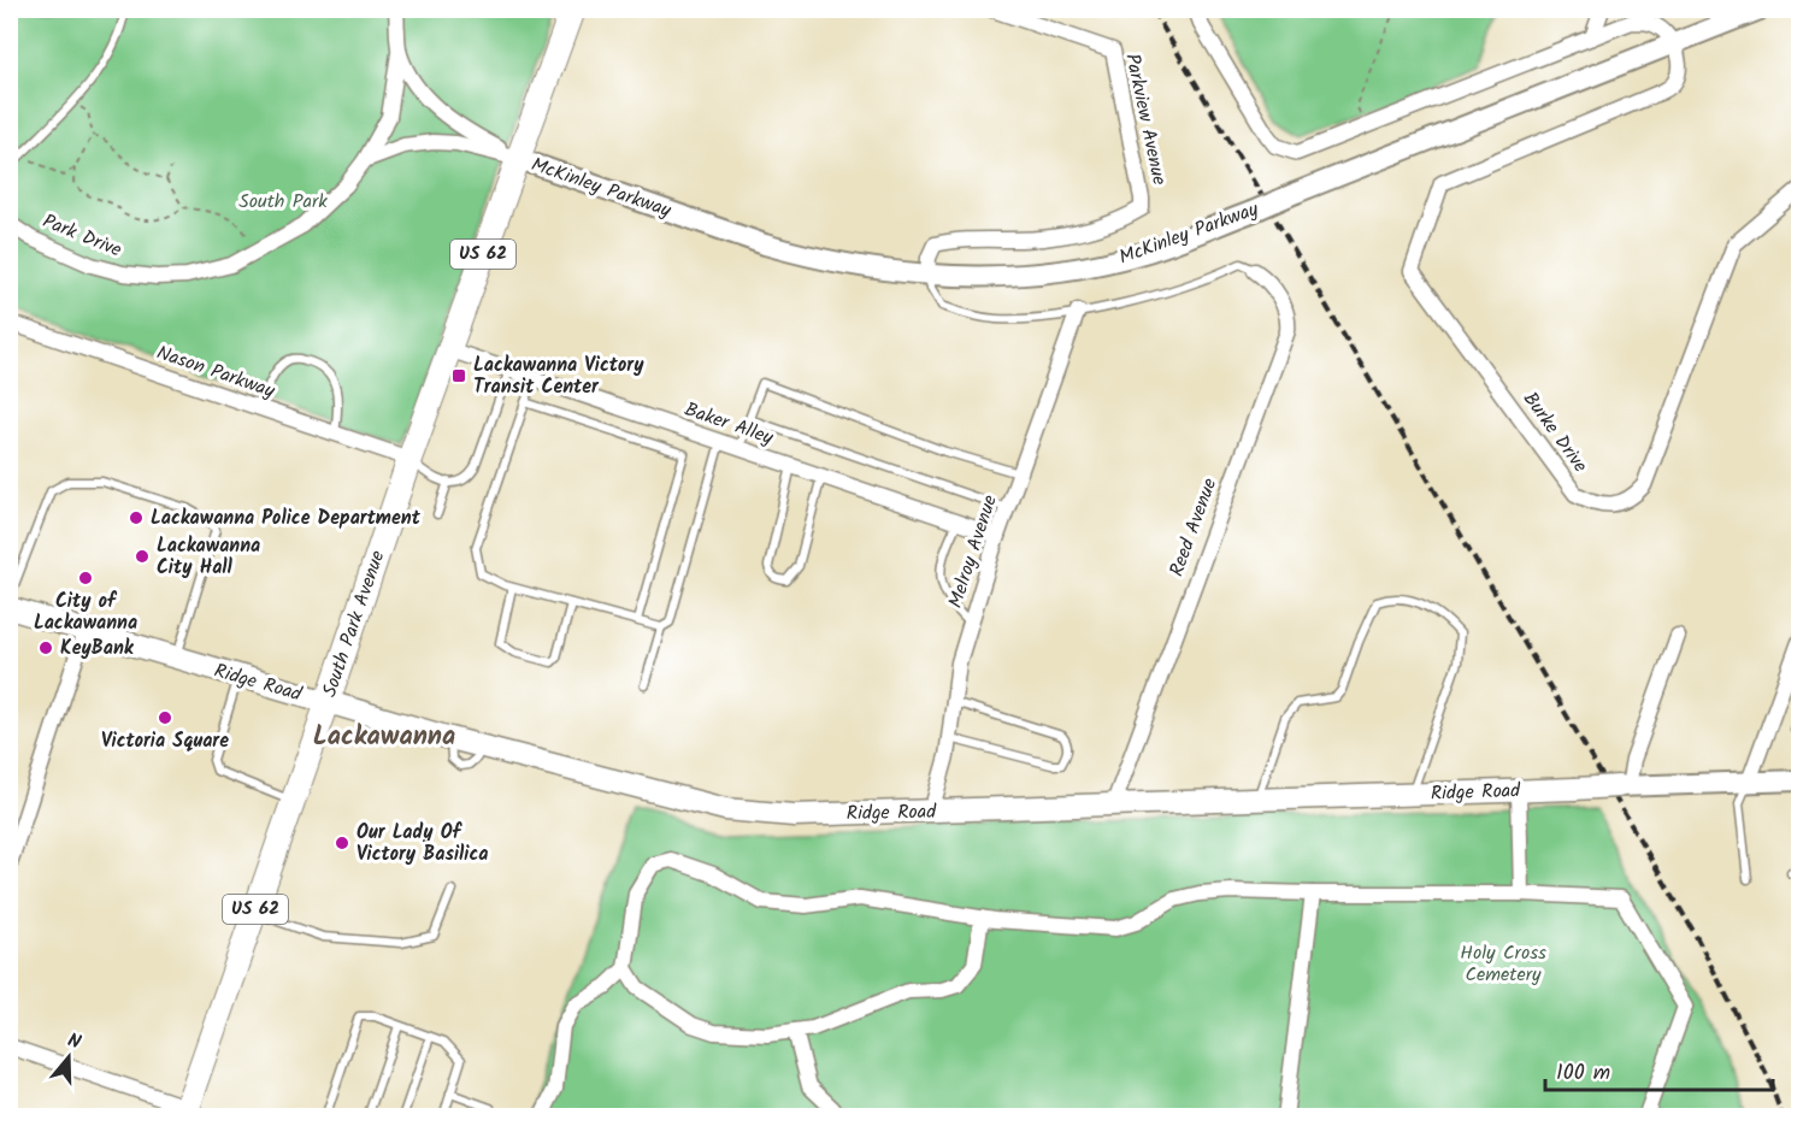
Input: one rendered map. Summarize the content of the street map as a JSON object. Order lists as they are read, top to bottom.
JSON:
{
  "streets": {
    "main road": ["US 62", "South Park Avenue", "Ridge Road"],
    "street": [
      "Parkview Avenue",
      "McKinley Parkway",
      "Park Drive",
      "Nason Parkway",
      "Baker Alley",
      "Burke Drive",
      "Reed Avenue",
      "Melroy Avenue"
    ]
  },
  "crossings": [
    ["Parkview Avenue", "McKinley Parkway"],
    ["McKinley Parkway", "Park Drive"],
    ["McKinley Parkway", "Burke Drive"],
    ["McKinley Parkway", "South Park Avenue"],
    ["Park Drive", "South Park Avenue"],
    ["Nason Parkway", "South Park Avenue"],
    ["Baker Alley", "Melroy Avenue"],
    ["Baker Alley", "South Park Avenue"],
    ["Reed Avenue", "Ridge Road"],
    ["Melroy Avenue", "Ridge Road"],
    ["South Park Avenue", "Ridge Road"]
  ],
  "districts": ["Lackawanna"],
  "parks": ["South Park", "Holy Cross Cemetery"],
  "places": {
    "transit": ["Lackawanna Victory Transit Center"],
    "other": [
      "Lackawanna Police Department",
      "Lackawanna City Hall",
      "City of Lackawanna",
      "KeyBank",
      "Victoria Square",
      "Our Lady Of Victory Basilica"
    ]
  },
  "scale_bar": "100 m",
  "north": "top"
}
